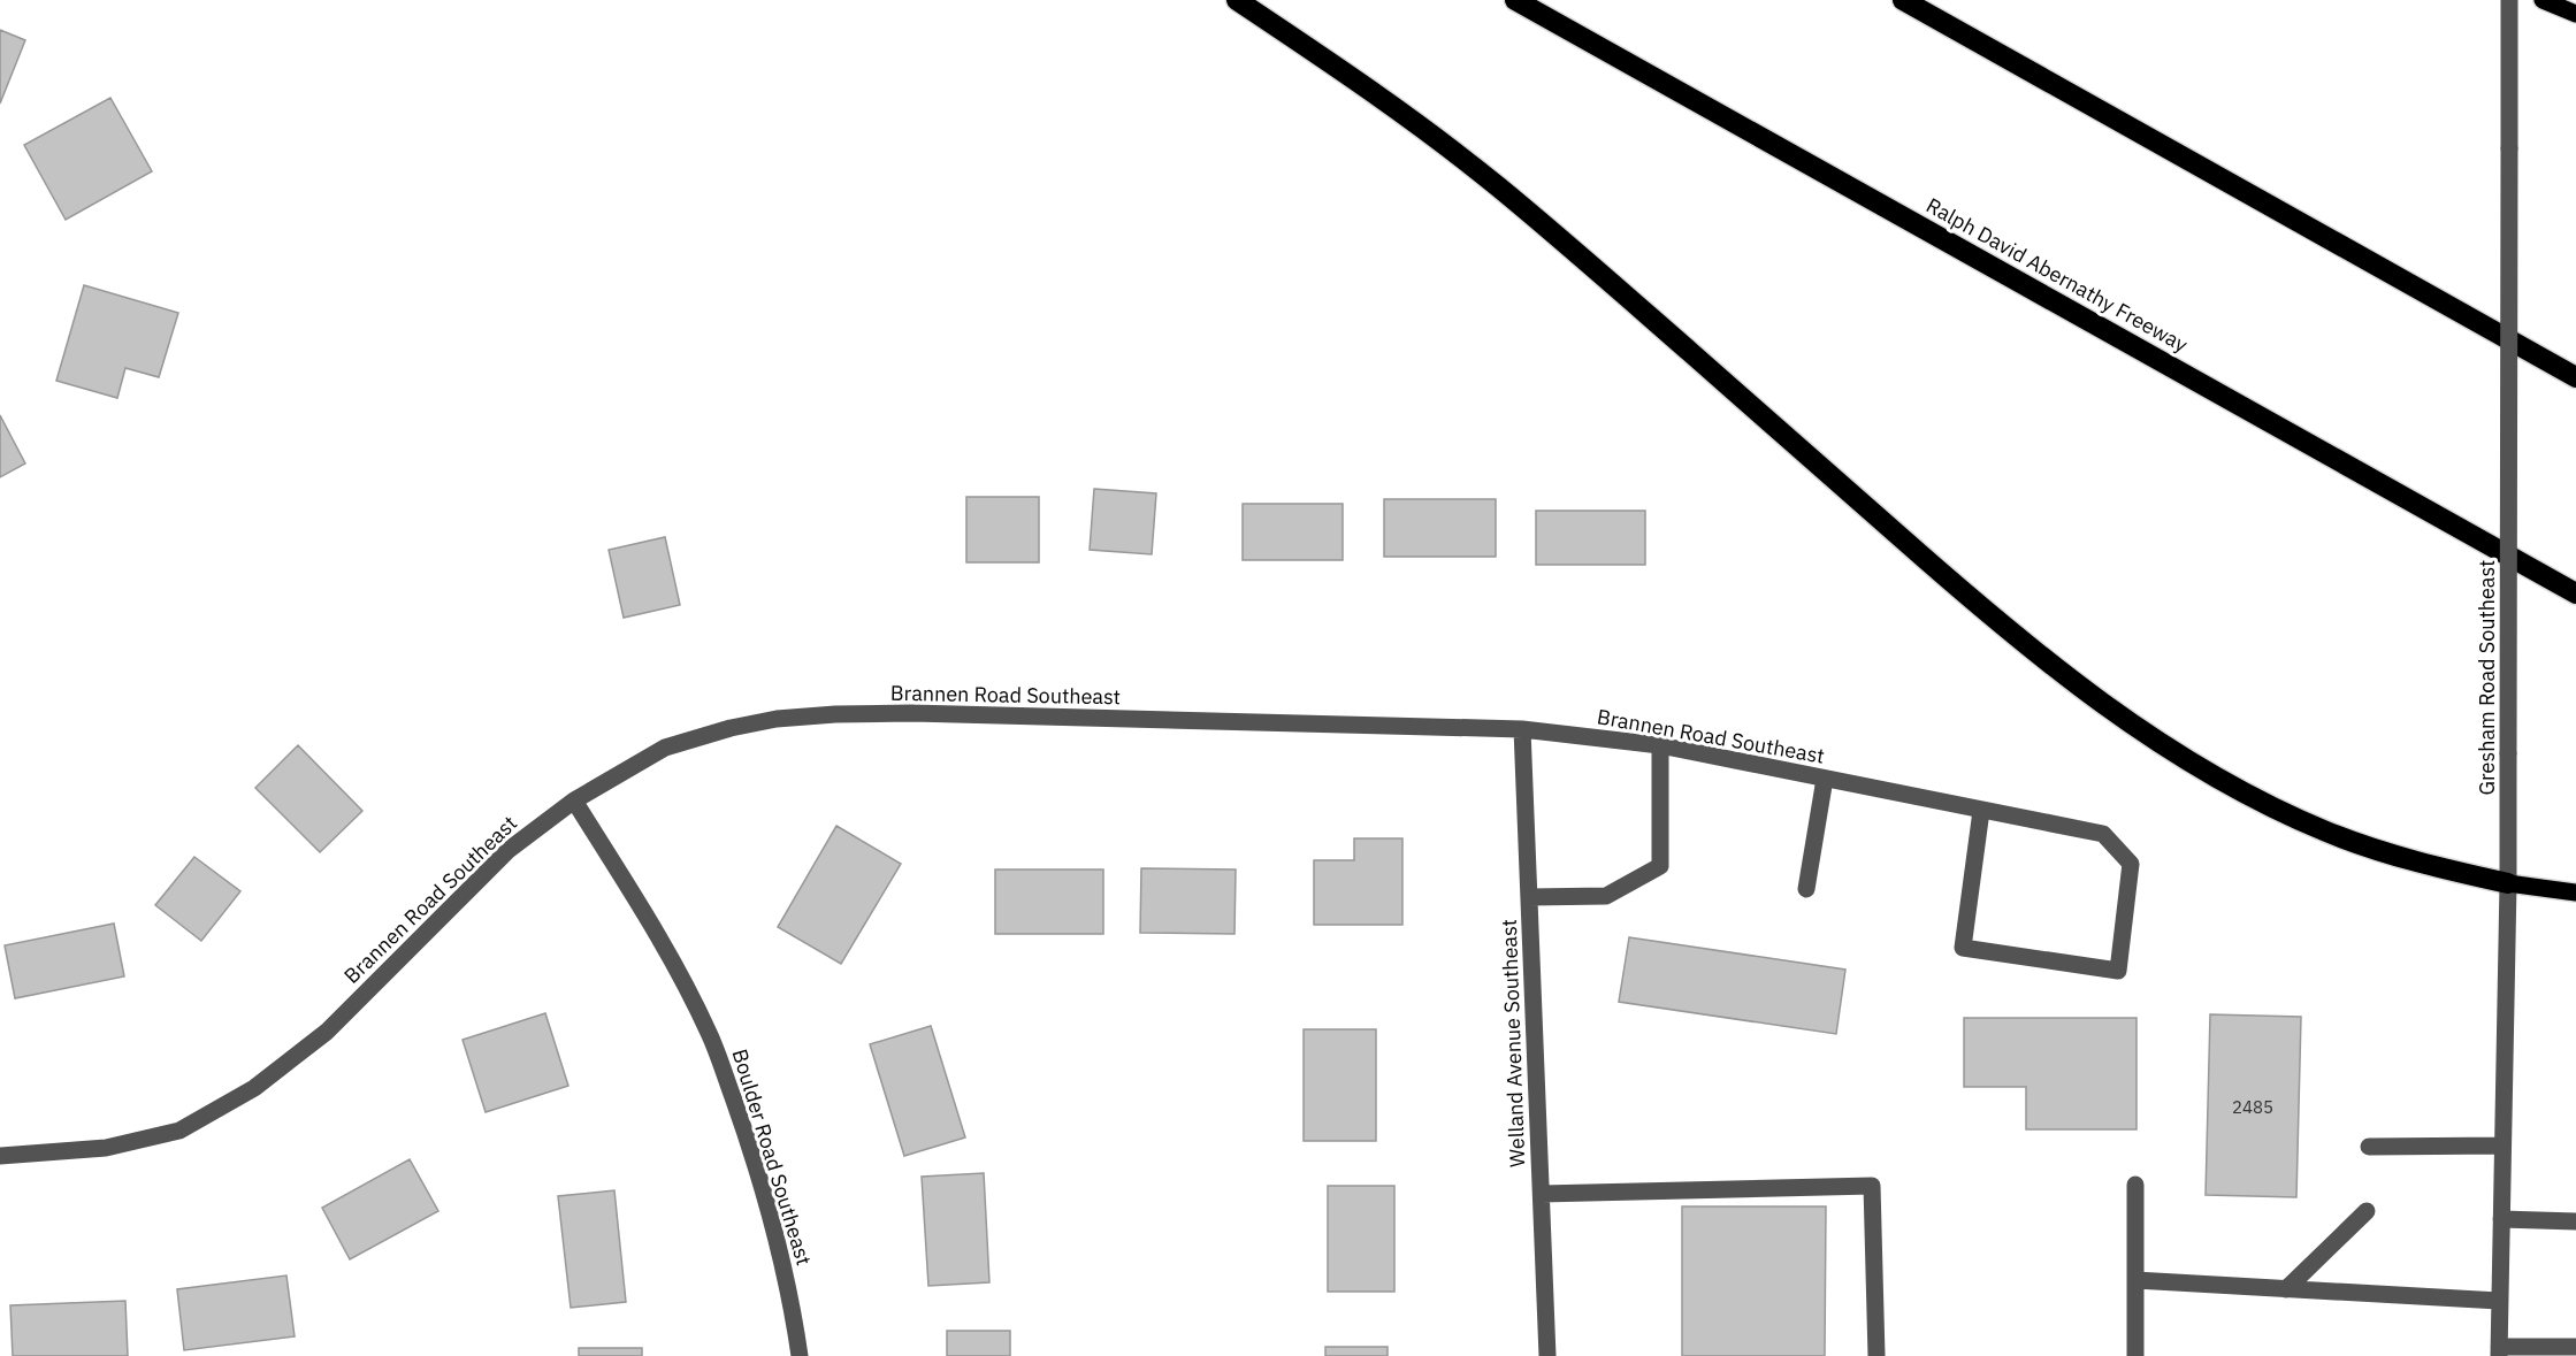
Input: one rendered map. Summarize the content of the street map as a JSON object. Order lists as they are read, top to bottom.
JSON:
{
  "streets": {
    "highway": ["Ralph David Abernathy Freeway"],
    "street": [
      "Gresham Road Southeast",
      "Brannen Road Southeast",
      "Welland Avenue Southeast",
      "Boulder Road Southeast"
    ]
  },
  "crossings": [
    ["Brannen Road Southeast", "Welland Avenue Southeast"],
    ["Brannen Road Southeast", "Boulder Road Southeast"]
  ],
  "house_numbers": ["2485"]
}
